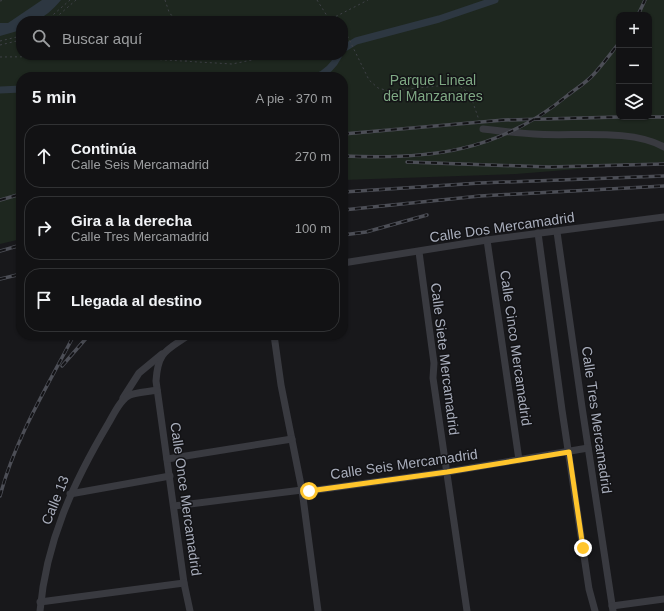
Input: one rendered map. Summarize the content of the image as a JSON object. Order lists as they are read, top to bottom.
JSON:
{
  "streets": {
    "lane": [
      "Calle Dos Mercamadrid",
      "Calle Cinco Mercamadrid",
      "Calle Siete Mercamadrid",
      "Calle Tres Mercamadrid",
      "Calle Seis Mercamadrid",
      "Calle Once Mercamadrid",
      "Calle 13"
    ]
  },
  "crossings": [
    ["Calle Dos Mercamadrid", "Calle Cinco Mercamadrid"],
    ["Calle Dos Mercamadrid", "Calle Siete Mercamadrid"],
    ["Calle Dos Mercamadrid", "Calle Tres Mercamadrid"],
    ["Calle Cinco Mercamadrid", "Calle Seis Mercamadrid"],
    ["Calle Siete Mercamadrid", "Calle Seis Mercamadrid"],
    ["Calle Tres Mercamadrid", "Calle Seis Mercamadrid"],
    ["Calle Seis Mercamadrid", "Calle Once Mercamadrid"],
    ["Calle Once Mercamadrid", "Calle 13"]
  ],
  "parks": ["Parque Lineal del Manzanares"],
  "page": {
    "map_buttons": ["+", "−"],
    "search": "Buscar aquí",
    "heading": ["5 min", "A pie · 370 m"],
    "list": [
      ["Continúa", "Calle Seis Mercamadrid", "270 m"],
      ["Gira a la derecha", "Calle Tres Mercamadrid", "100 m"],
      "Llegada al destino"
    ]
  }
}
